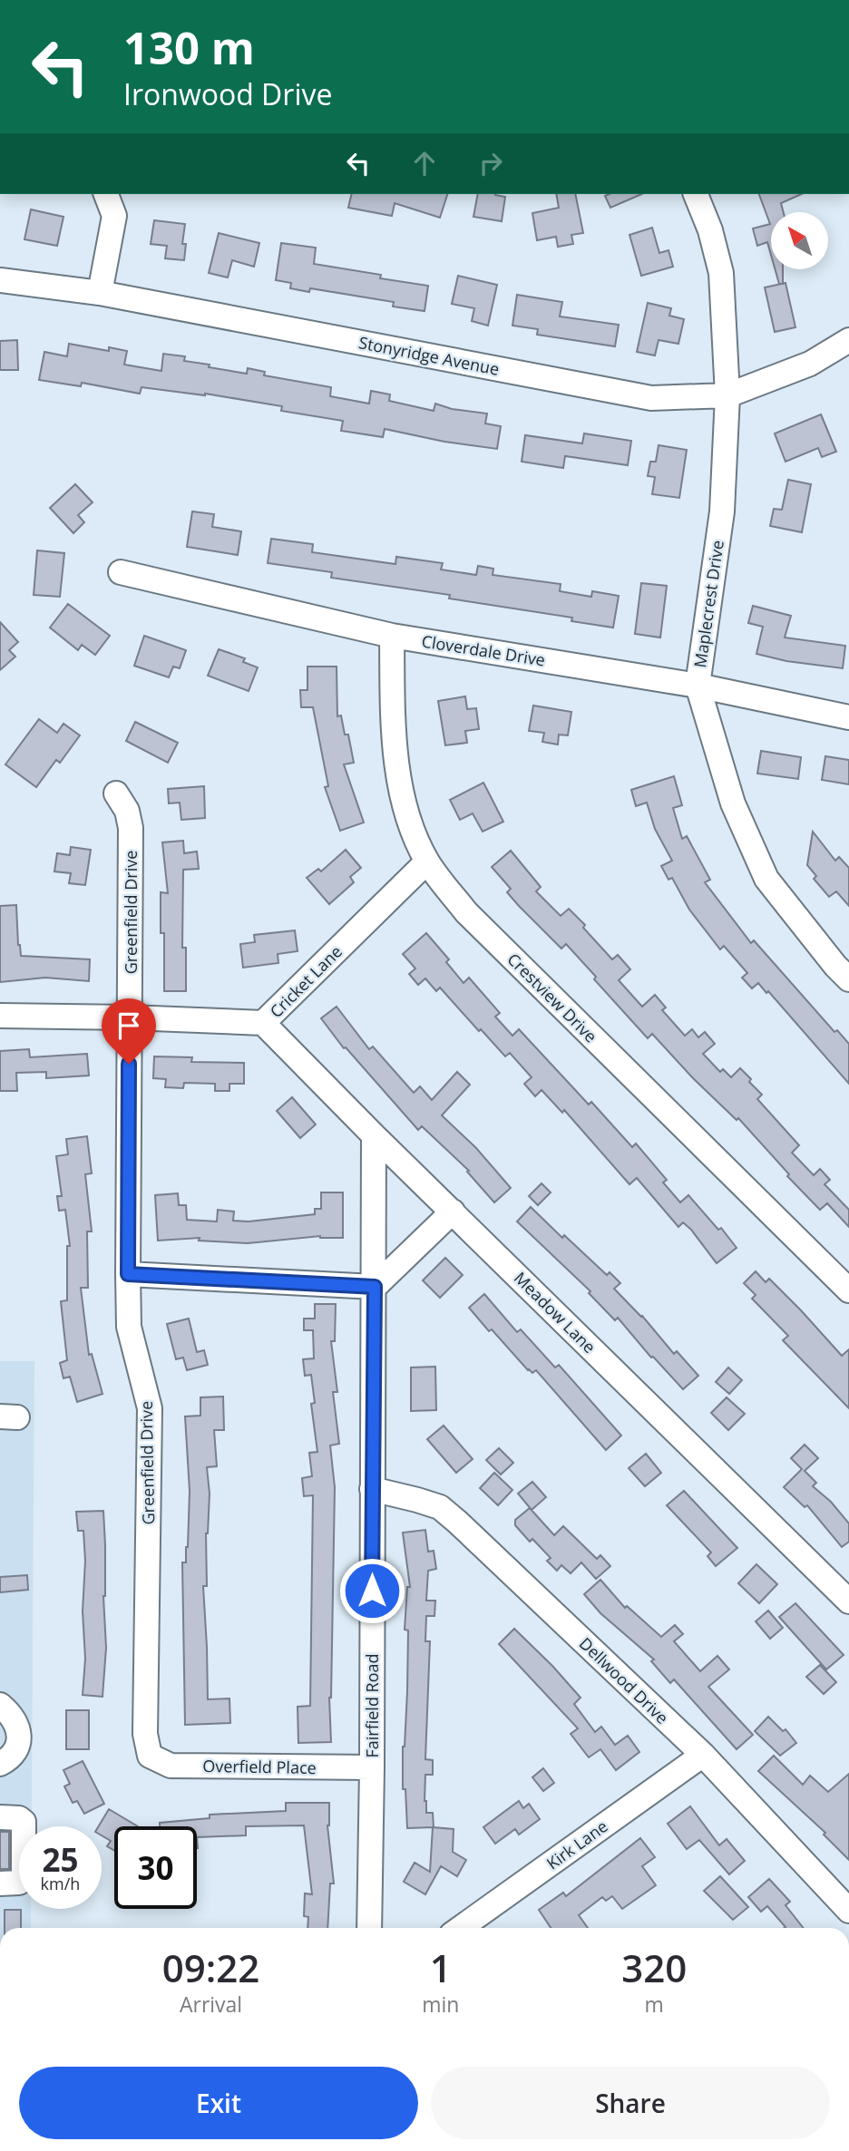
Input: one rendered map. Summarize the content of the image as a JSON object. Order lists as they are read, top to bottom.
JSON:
{
  "streets": {
    "street": [
      "Stonyridge Avenue",
      "Maplecrest Drive",
      "Cloverdale Drive",
      "Greenfield Drive",
      "Cricket Lane",
      "Crestview Drive",
      "Meadow Lane",
      "Dellwood Drive",
      "Fairfield Road",
      "Overfield Place",
      "Kirk Lane"
    ]
  },
  "crossings": [
    ["Stonyridge Avenue", "Maplecrest Drive"],
    ["Maplecrest Drive", "Cloverdale Drive"],
    ["Cloverdale Drive", "Crestview Drive"],
    ["Greenfield Drive", "Cricket Lane"],
    ["Greenfield Drive", "Overfield Place"],
    ["Cricket Lane", "Crestview Drive"],
    ["Cricket Lane", "Meadow Lane"],
    ["Meadow Lane", "Fairfield Road"],
    ["Dellwood Drive", "Fairfield Road"],
    ["Dellwood Drive", "Kirk Lane"],
    ["Fairfield Road", "Overfield Place"]
  ],
  "north": "top left",
  "page": {
    "turn": ["130 m", "Ironwood Drive"],
    "speed": "25 km/h",
    "limit": "30",
    "eta": [
      "09:22",
      "Arrival",
      "1",
      "min",
      "320",
      "m"
    ],
    "buttons": ["Exit", "Share"]
  }
}
